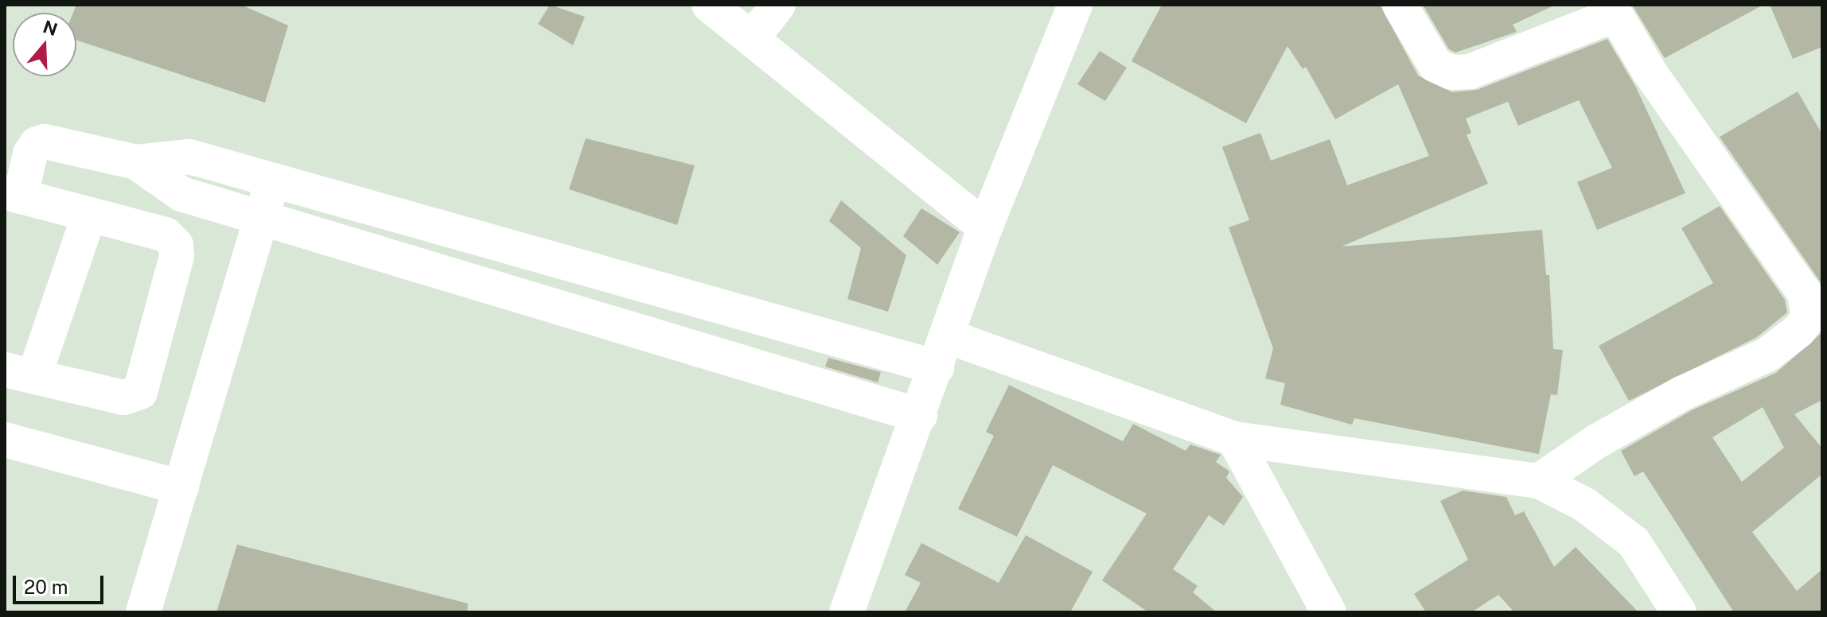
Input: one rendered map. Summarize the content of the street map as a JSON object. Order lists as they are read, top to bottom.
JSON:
{
  "scale_bar": "20 m",
  "north": "top"
}
